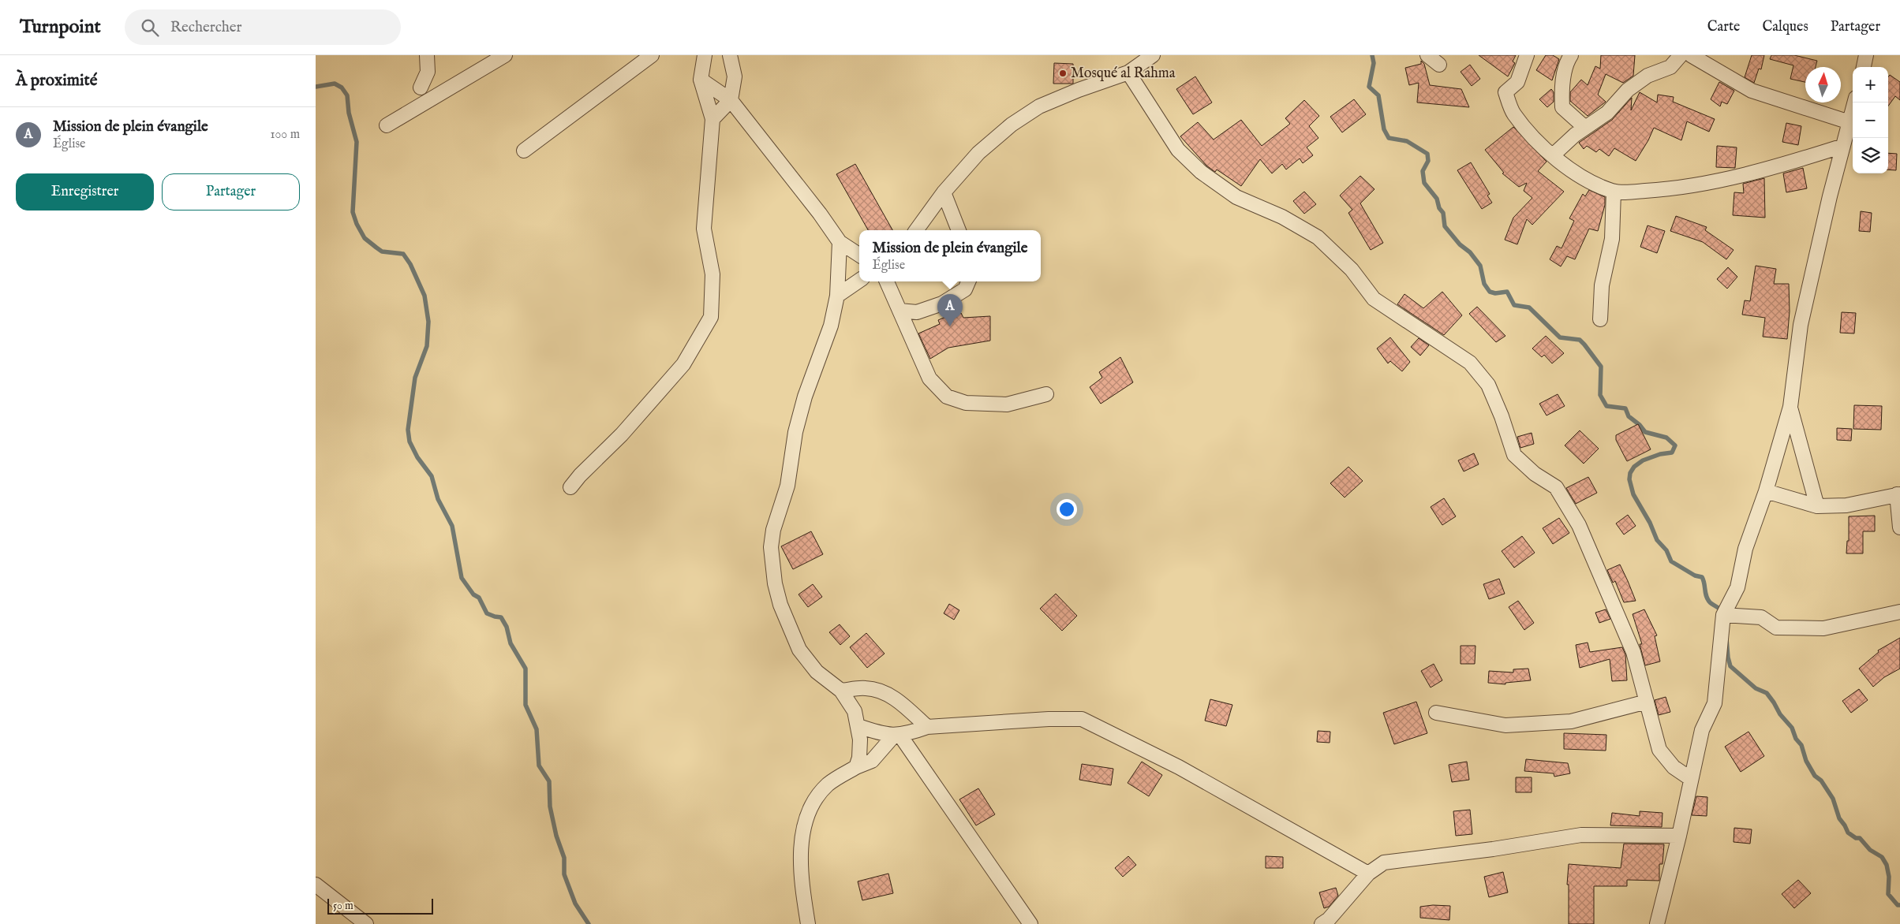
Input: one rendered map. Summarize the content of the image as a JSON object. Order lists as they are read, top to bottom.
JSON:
{
  "places": ["Mosqué al Rahma"],
  "scale_bar": "50 m",
  "north": "top",
  "page": {
    "header": "Turnpoint",
    "search": "Rechercher",
    "nav": ["Carte", "Calques", "Partager"],
    "heading": "À proximité",
    "map_buttons": ["+", "−"],
    "list": [
      {
        "mark": "A",
        "name": "Mission de plein évangile",
        "note": "Église",
        "value": "100 m"
      }
    ],
    "buttons": ["Enregistrer", "Partager"],
    "popup": ["Mission de plein évangile", "Église"],
    "pins": "A",
    "scale": "50 m"
  }
}
